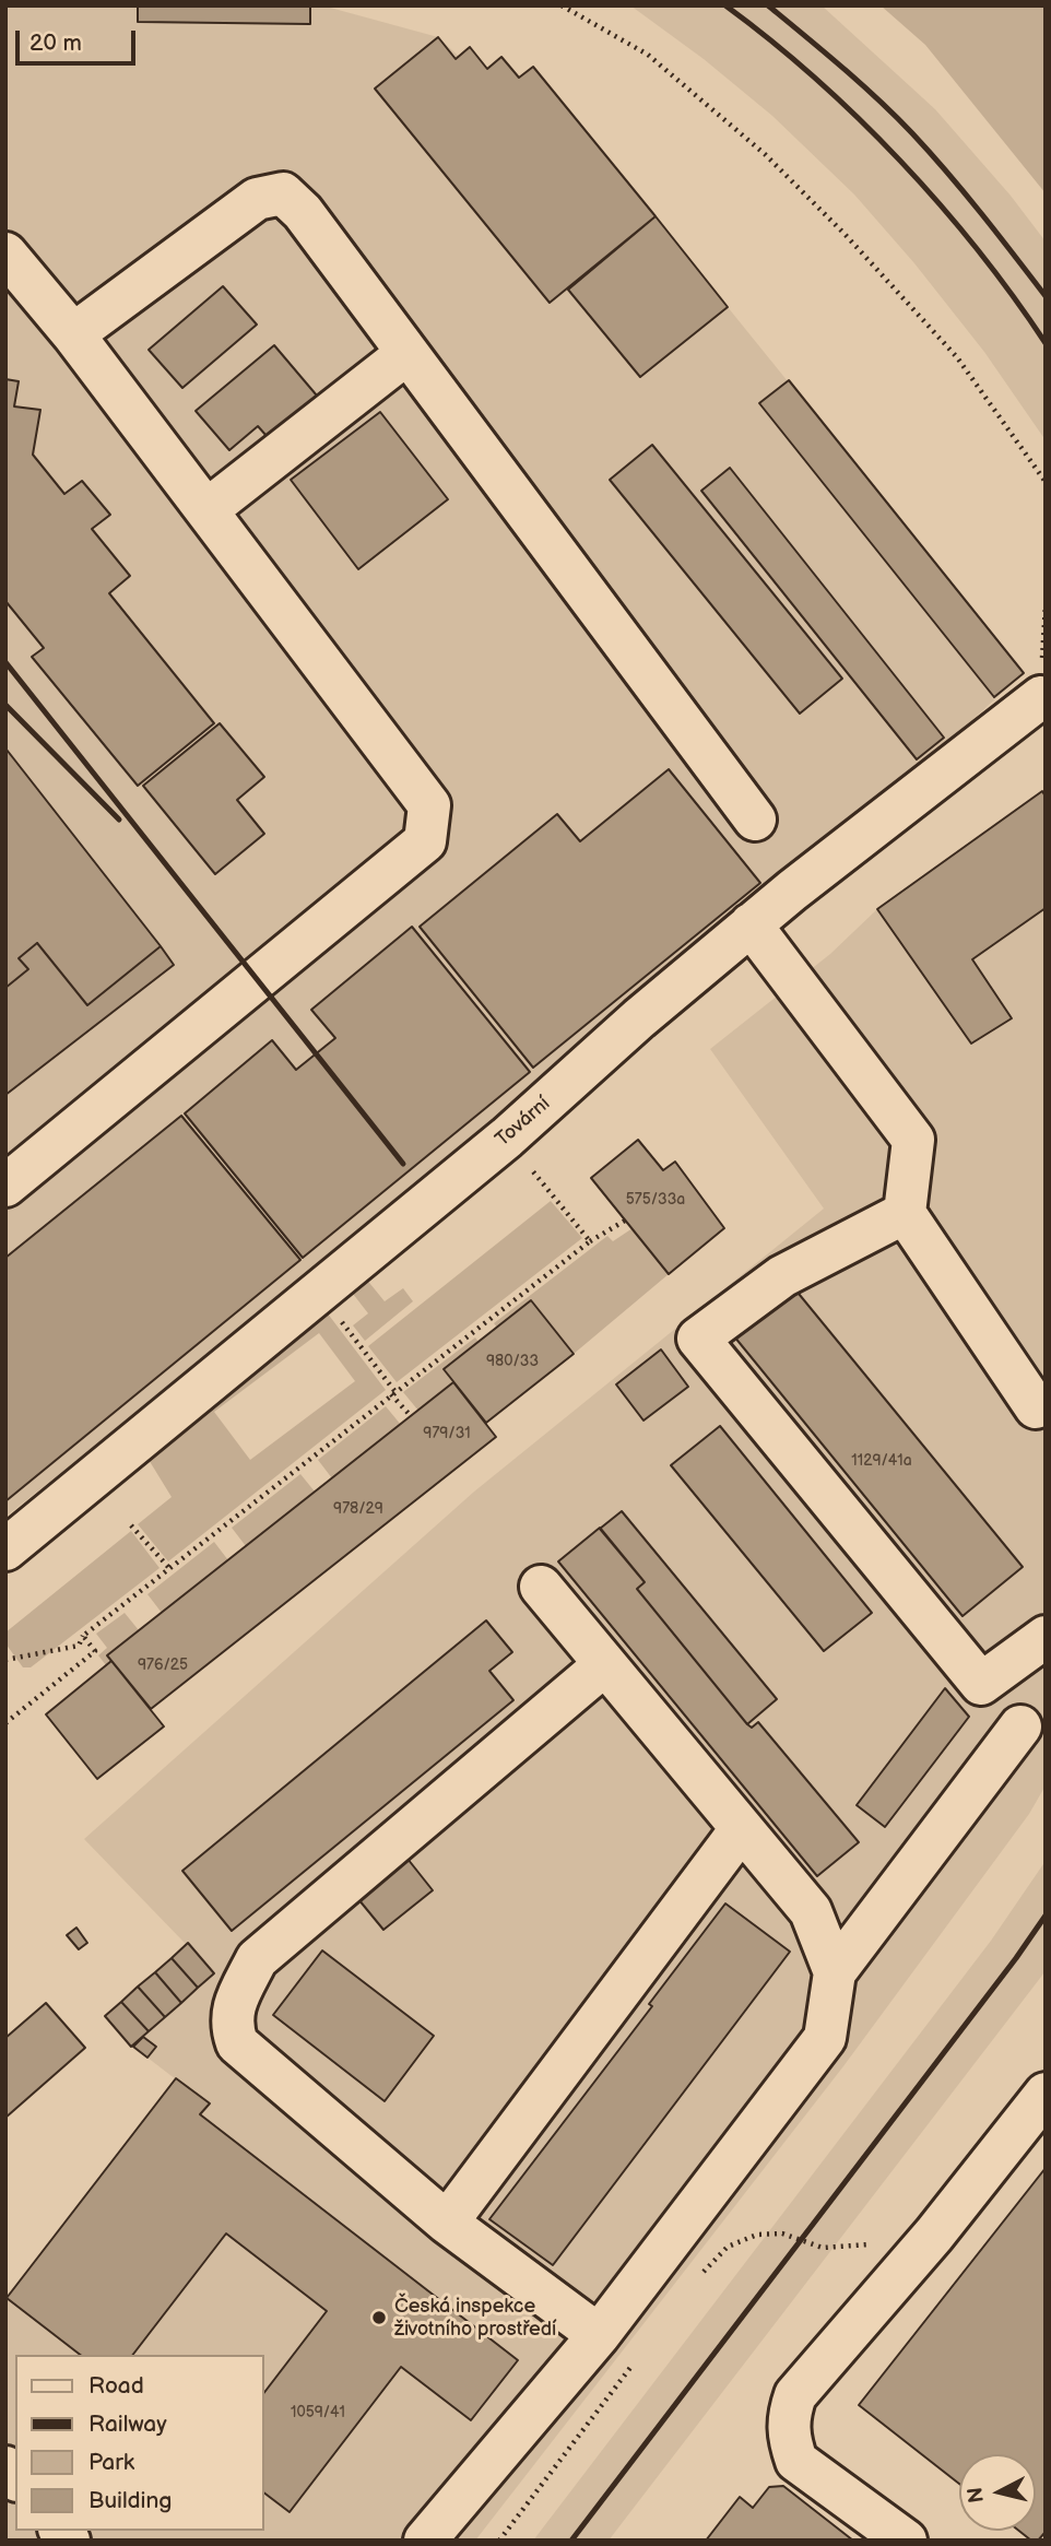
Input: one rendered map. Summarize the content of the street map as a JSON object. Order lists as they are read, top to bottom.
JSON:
{
  "streets": {
    "street": ["Tovární"]
  },
  "places": ["Česká inspekce životního prostředí"],
  "house_numbers": [
    "575/33a",
    "980/33",
    "979/31",
    "1129/41a",
    "978/29",
    "976/25",
    "1059/41"
  ],
  "legend": [
    "Road",
    "Railway",
    "Park",
    "Building"
  ],
  "scale_bar": "20 m",
  "north": "left"
}
